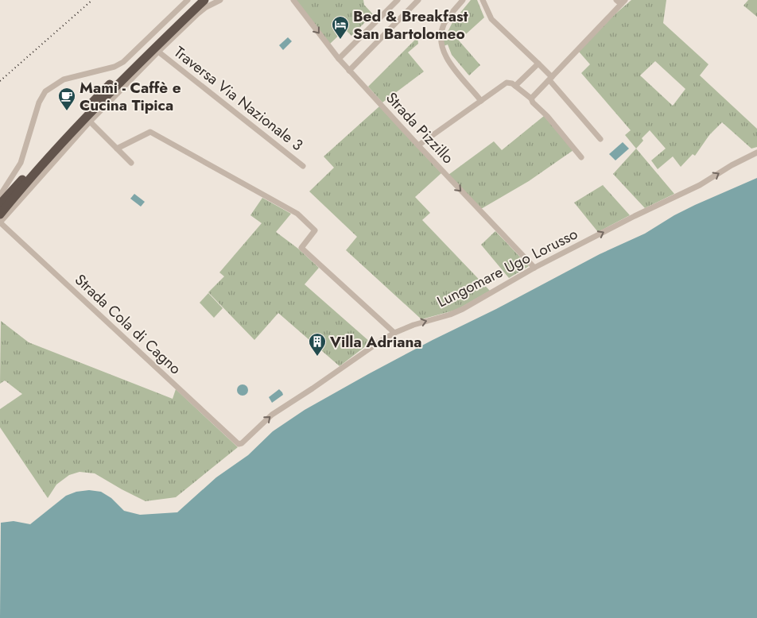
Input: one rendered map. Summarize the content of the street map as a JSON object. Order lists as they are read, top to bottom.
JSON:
{
  "streets": {
    "street": [
      "Traversa Via Nazionale 3",
      "Strada Pizzillo",
      "Lungomare Ugo Lorusso",
      "Strada Cola di Cagno"
    ]
  },
  "crossings": [
    ["Strada Pizzillo", "Lungomare Ugo Lorusso"],
    ["Lungomare Ugo Lorusso", "Strada Cola di Cagno"]
  ],
  "one_way": ["Strada Pizzillo", "Lungomare Ugo Lorusso"],
  "places": {
    "hotel": ["Bed & Breakfast San Bartolomeo"],
    "cafe": ["Mami - Caffè e Cucina Tipica"],
    "building": ["Villa Adriana"]
  }
}
